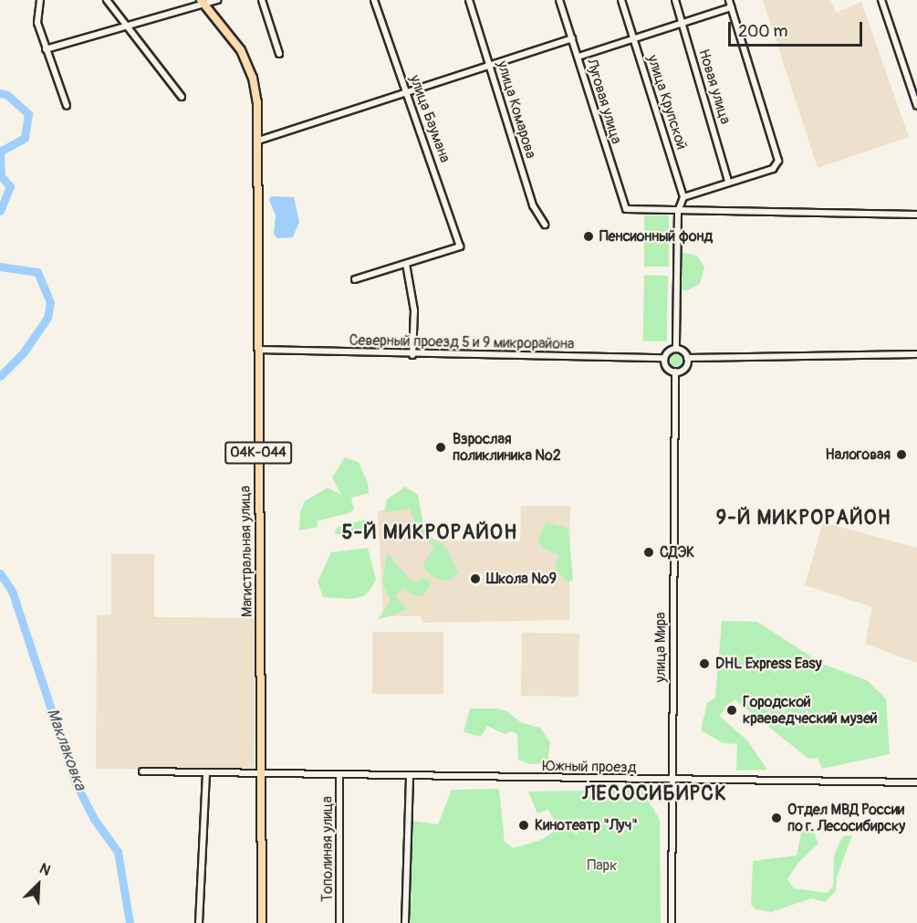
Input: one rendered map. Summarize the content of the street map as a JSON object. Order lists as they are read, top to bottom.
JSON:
{
  "streets": {
    "main road": ["04К-044", "Магистральная улица"],
    "street": [
      "Новая улица",
      "Луговая улица",
      "улица Крупской",
      "улица Комарова",
      "улица Баумана",
      "Северный проезд 5 и 9 микрорайона",
      "улица Мира",
      "Южный проезд",
      "Тополиная улица"
    ]
  },
  "crossings": [
    ["Северный проезд 5 и 9 микрорайона", "Магистральная улица"],
    ["Северный проезд 5 и 9 микрорайона", "улица Мира"],
    ["Магистральная улица", "Южный проезд"],
    ["улица Мира", "Южный проезд"],
    ["Южный проезд", "Тополиная улица"]
  ],
  "districts": ["9-Й МИКРОРАЙОН", "5-Й МИКРОРАЙОН", "ЛЕСОСИБИРСК"],
  "water": ["Маклаковка"],
  "parks": ["Парк"],
  "places": [
    "Пенсионный фонд",
    "Взрослая поликлиника №2",
    "Налоговая",
    "СДЭК",
    "Школа №9",
    "DHL Express Easy",
    "Городской краеведческий музей",
    "Отдел МВД России по г. Лесосибирску",
    "Кинотеатр \"Луч\""
  ],
  "scale_bar": "200 m",
  "north": "top right"
}
